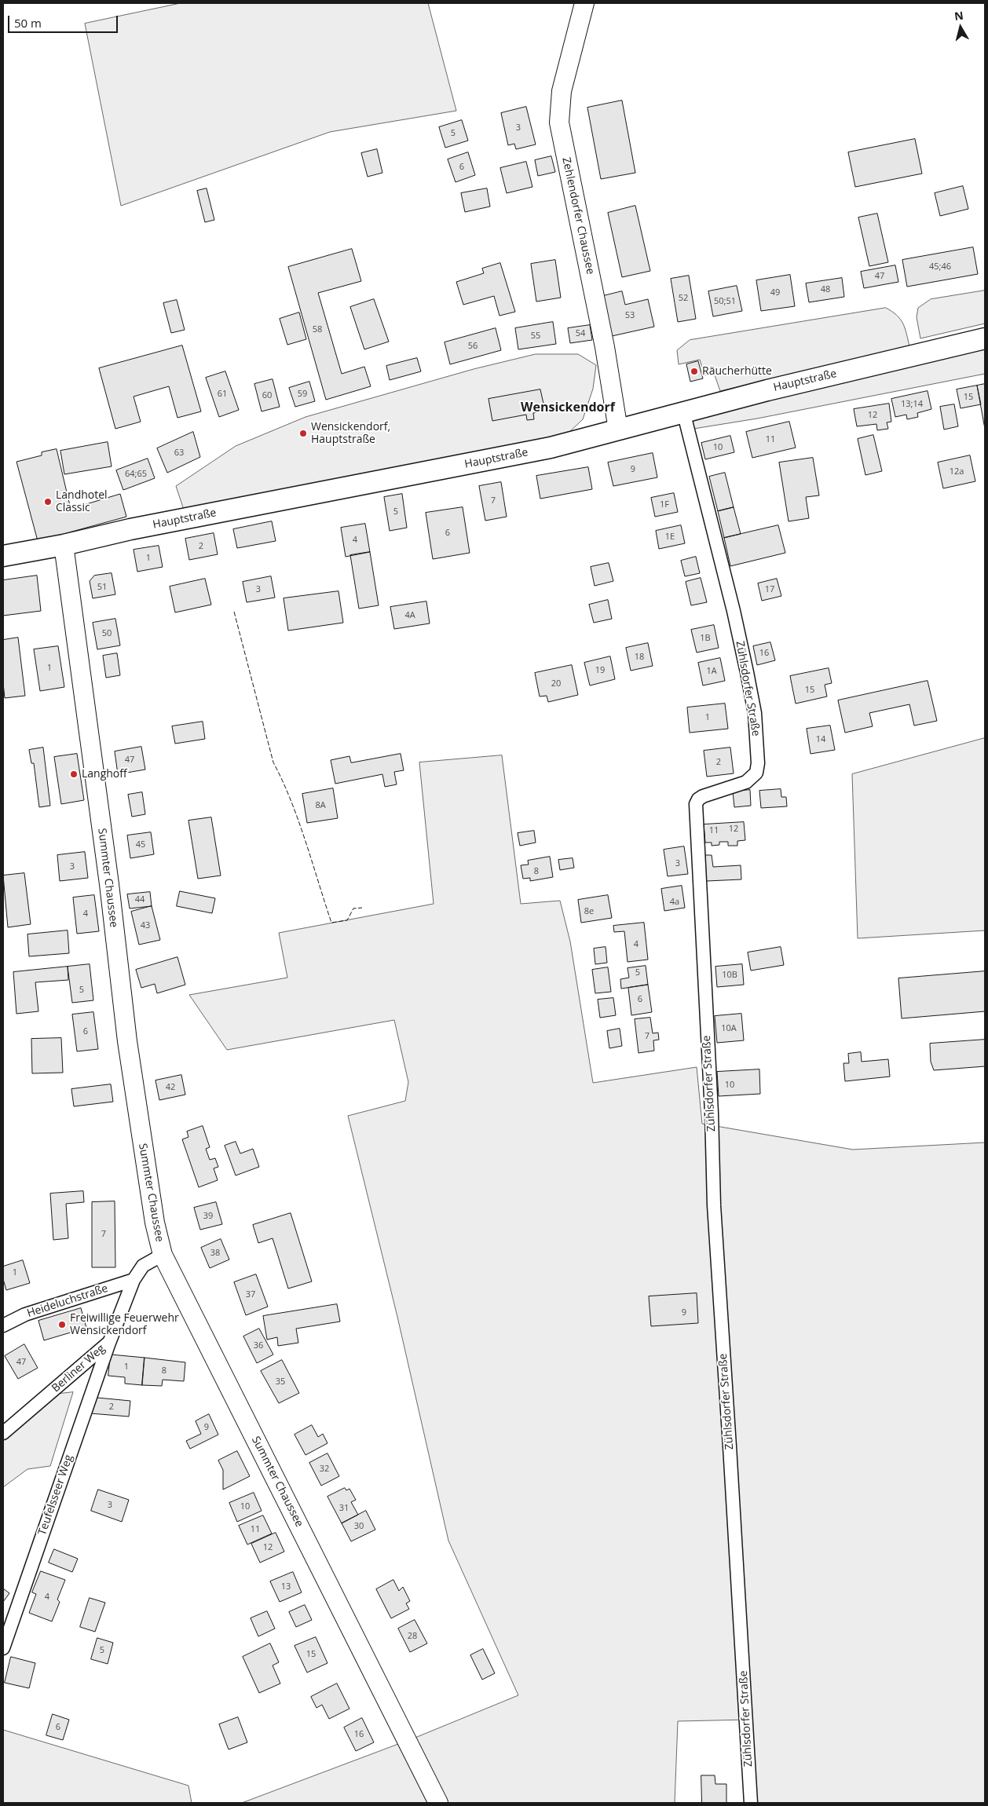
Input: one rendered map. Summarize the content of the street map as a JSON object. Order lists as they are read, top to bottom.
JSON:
{
  "streets": {
    "main road": ["Zehlendorfer Chaussee", "Hauptstraße", "Summter Chaussee"],
    "street": [
      "Zühlsdorfer Straße",
      "Heideluchstraße",
      "Berliner Weg",
      "Teufelsseer Weg"
    ]
  },
  "crossings": [
    ["Zehlendorfer Chaussee", "Hauptstraße"],
    ["Hauptstraße", "Zühlsdorfer Straße"],
    ["Hauptstraße", "Summter Chaussee"],
    ["Summter Chaussee", "Berliner Weg"],
    ["Heideluchstraße", "Berliner Weg"],
    ["Berliner Weg", "Teufelsseer Weg"]
  ],
  "districts": ["Wensickendorf"],
  "places": [
    "Räucherhütte",
    "Wensickendorf, Hauptstraße",
    "Landhotel Classic",
    "Langhoff",
    "Freiwillige Feuerwehr Wensickendorf"
  ],
  "house_numbers": [
    "3",
    "5",
    "6",
    "45;46",
    "47",
    "48",
    "49",
    "52",
    "50;51",
    "53",
    "58",
    "54",
    "55",
    "56",
    "61",
    "59",
    "60",
    "15",
    "13;14",
    "12",
    "11",
    "10",
    "63",
    "9",
    "12a",
    "64;65",
    "7",
    "1F",
    "5",
    "6",
    "1E",
    "4",
    "2",
    "1",
    "51",
    "3",
    "17",
    "4A",
    "50",
    "1B",
    "16",
    "18",
    "1",
    "19",
    "1A",
    "20",
    "15",
    "1",
    "14",
    "47",
    "2",
    "8A",
    "12",
    "11",
    "45",
    "3",
    "3",
    "8",
    "44",
    "4a",
    "8e",
    "4",
    "43",
    "4",
    "5",
    "10B",
    "5",
    "6",
    "10A",
    "6",
    "7",
    "10",
    "42",
    "39",
    "7",
    "38",
    "1",
    "37",
    "9",
    "36",
    "47",
    "1",
    "8",
    "35",
    "2",
    "9",
    "32",
    "3",
    "10",
    "31",
    "30",
    "11",
    "12",
    "13",
    "4",
    "28",
    "5",
    "15",
    "6",
    "16"
  ],
  "scale_bar": "50 m",
  "north": "top"
}
